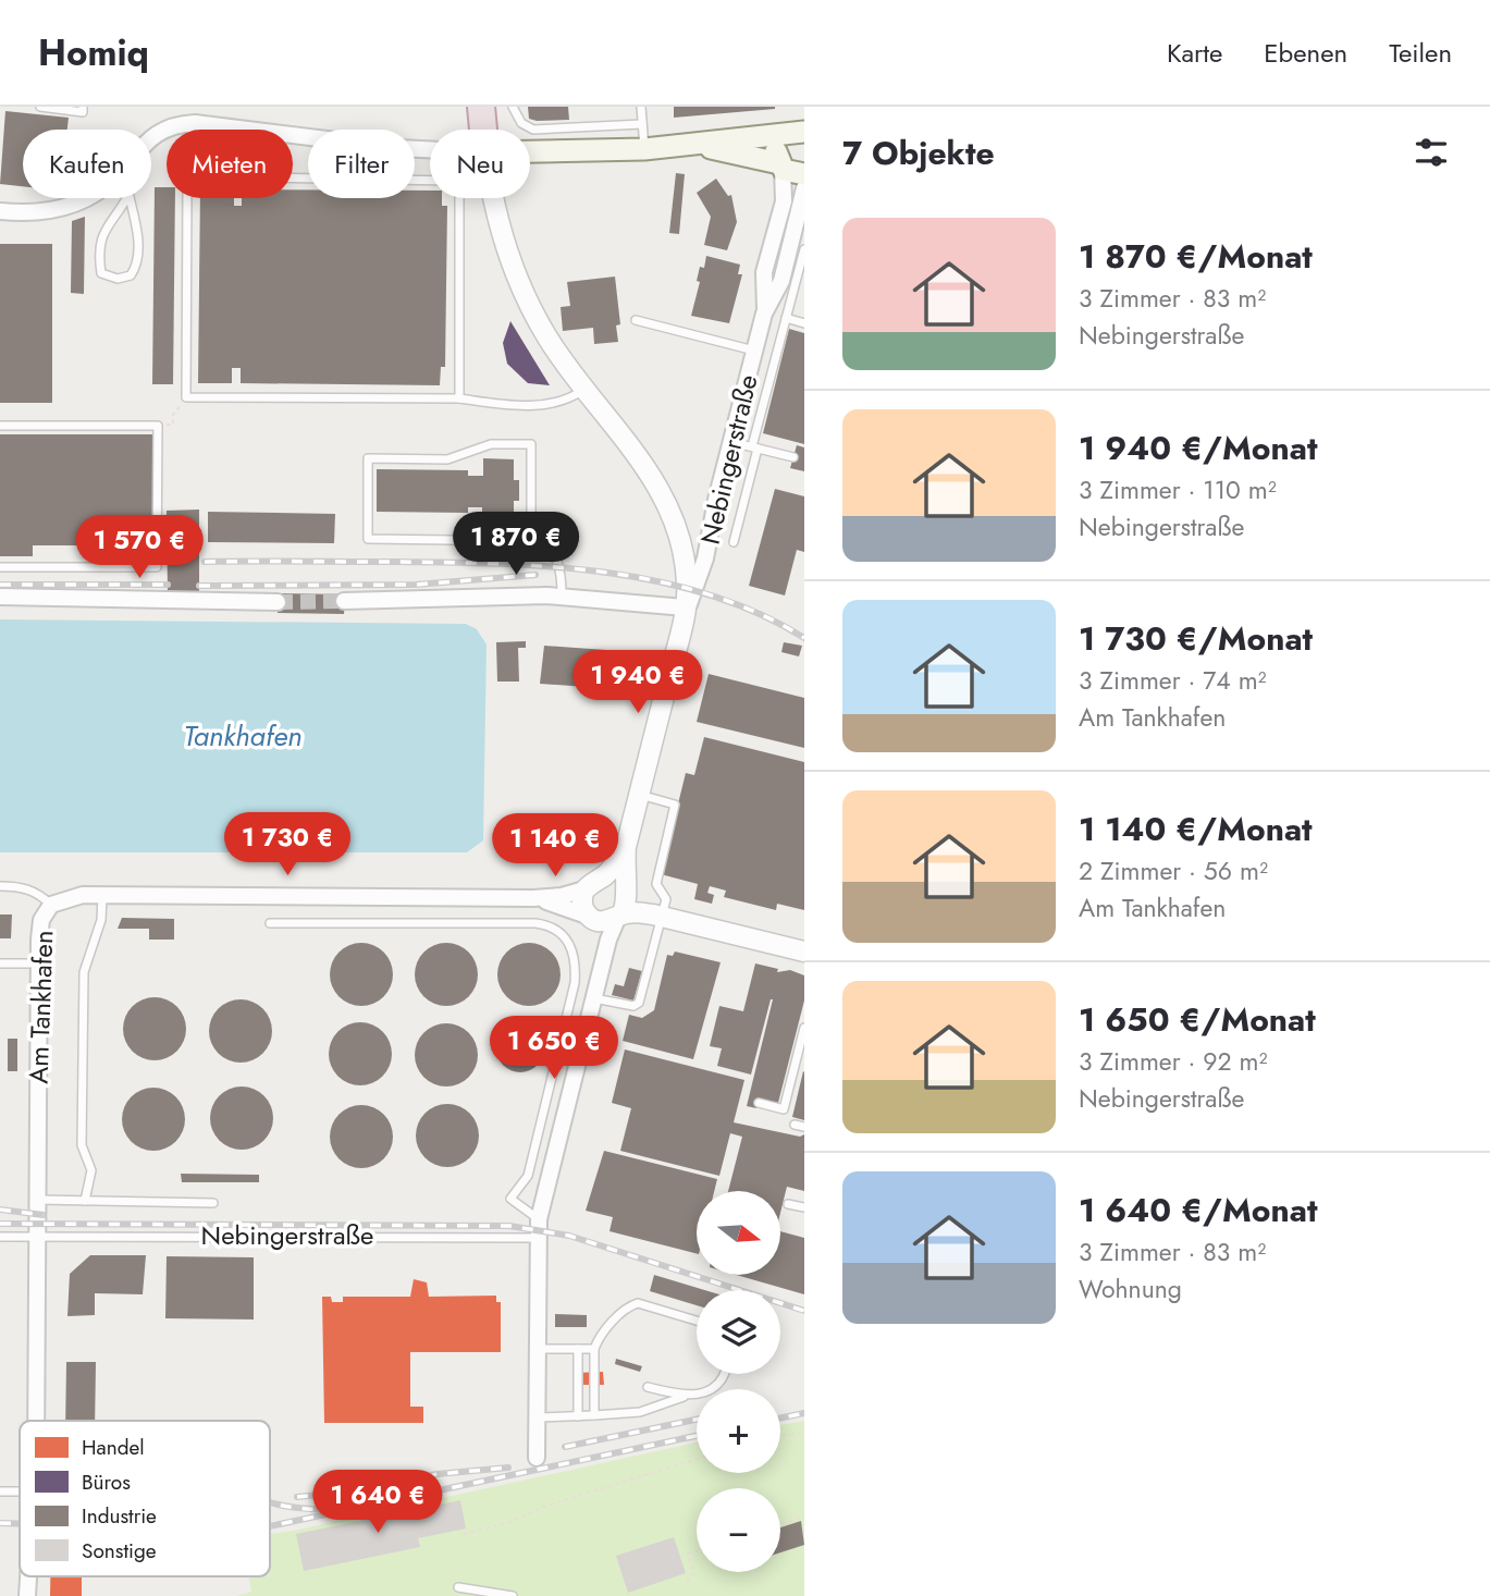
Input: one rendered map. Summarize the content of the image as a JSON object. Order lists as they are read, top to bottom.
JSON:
{
  "streets": {
    "street": ["Nebingerstraße", "Am Tankhafen"]
  },
  "crossings": [
    ["Nebingerstraße", "Am Tankhafen"]
  ],
  "water": ["Tankhafen"],
  "legend": [
    "Handel",
    "Büros",
    "Industrie",
    "Sonstige"
  ],
  "north": "right",
  "page": {
    "header": "Homiq",
    "nav": ["Karte", "Ebenen", "Teilen"],
    "heading": "7 Objekte",
    "chip": [
      "Kaufen",
      "Mieten",
      "Filter",
      "Neu"
    ],
    "list": [
      {
        "name": "1 870 €/Monat",
        "note": "3 Zimmer · 83 m² · Nebingerstraße"
      },
      {
        "name": "1 940 €/Monat",
        "note": "3 Zimmer · 110 m² · Nebingerstraße"
      },
      {
        "name": "1 730 €/Monat",
        "note": "3 Zimmer · 74 m² · Am Tankhafen"
      },
      {
        "name": "1 140 €/Monat",
        "note": "2 Zimmer · 56 m² · Am Tankhafen"
      },
      {
        "name": "1 650 €/Monat",
        "note": "3 Zimmer · 92 m² · Nebingerstraße"
      },
      {
        "name": "1 640 €/Monat",
        "note": "3 Zimmer · 83 m² · Wohnung"
      }
    ],
    "price": [
      "1 870 €",
      "1 570 €",
      "1 940 €",
      "1 730 €",
      "1 140 €",
      "1 650 €",
      "1 640 €"
    ],
    "map_buttons": ["+", "−"]
  }
}
